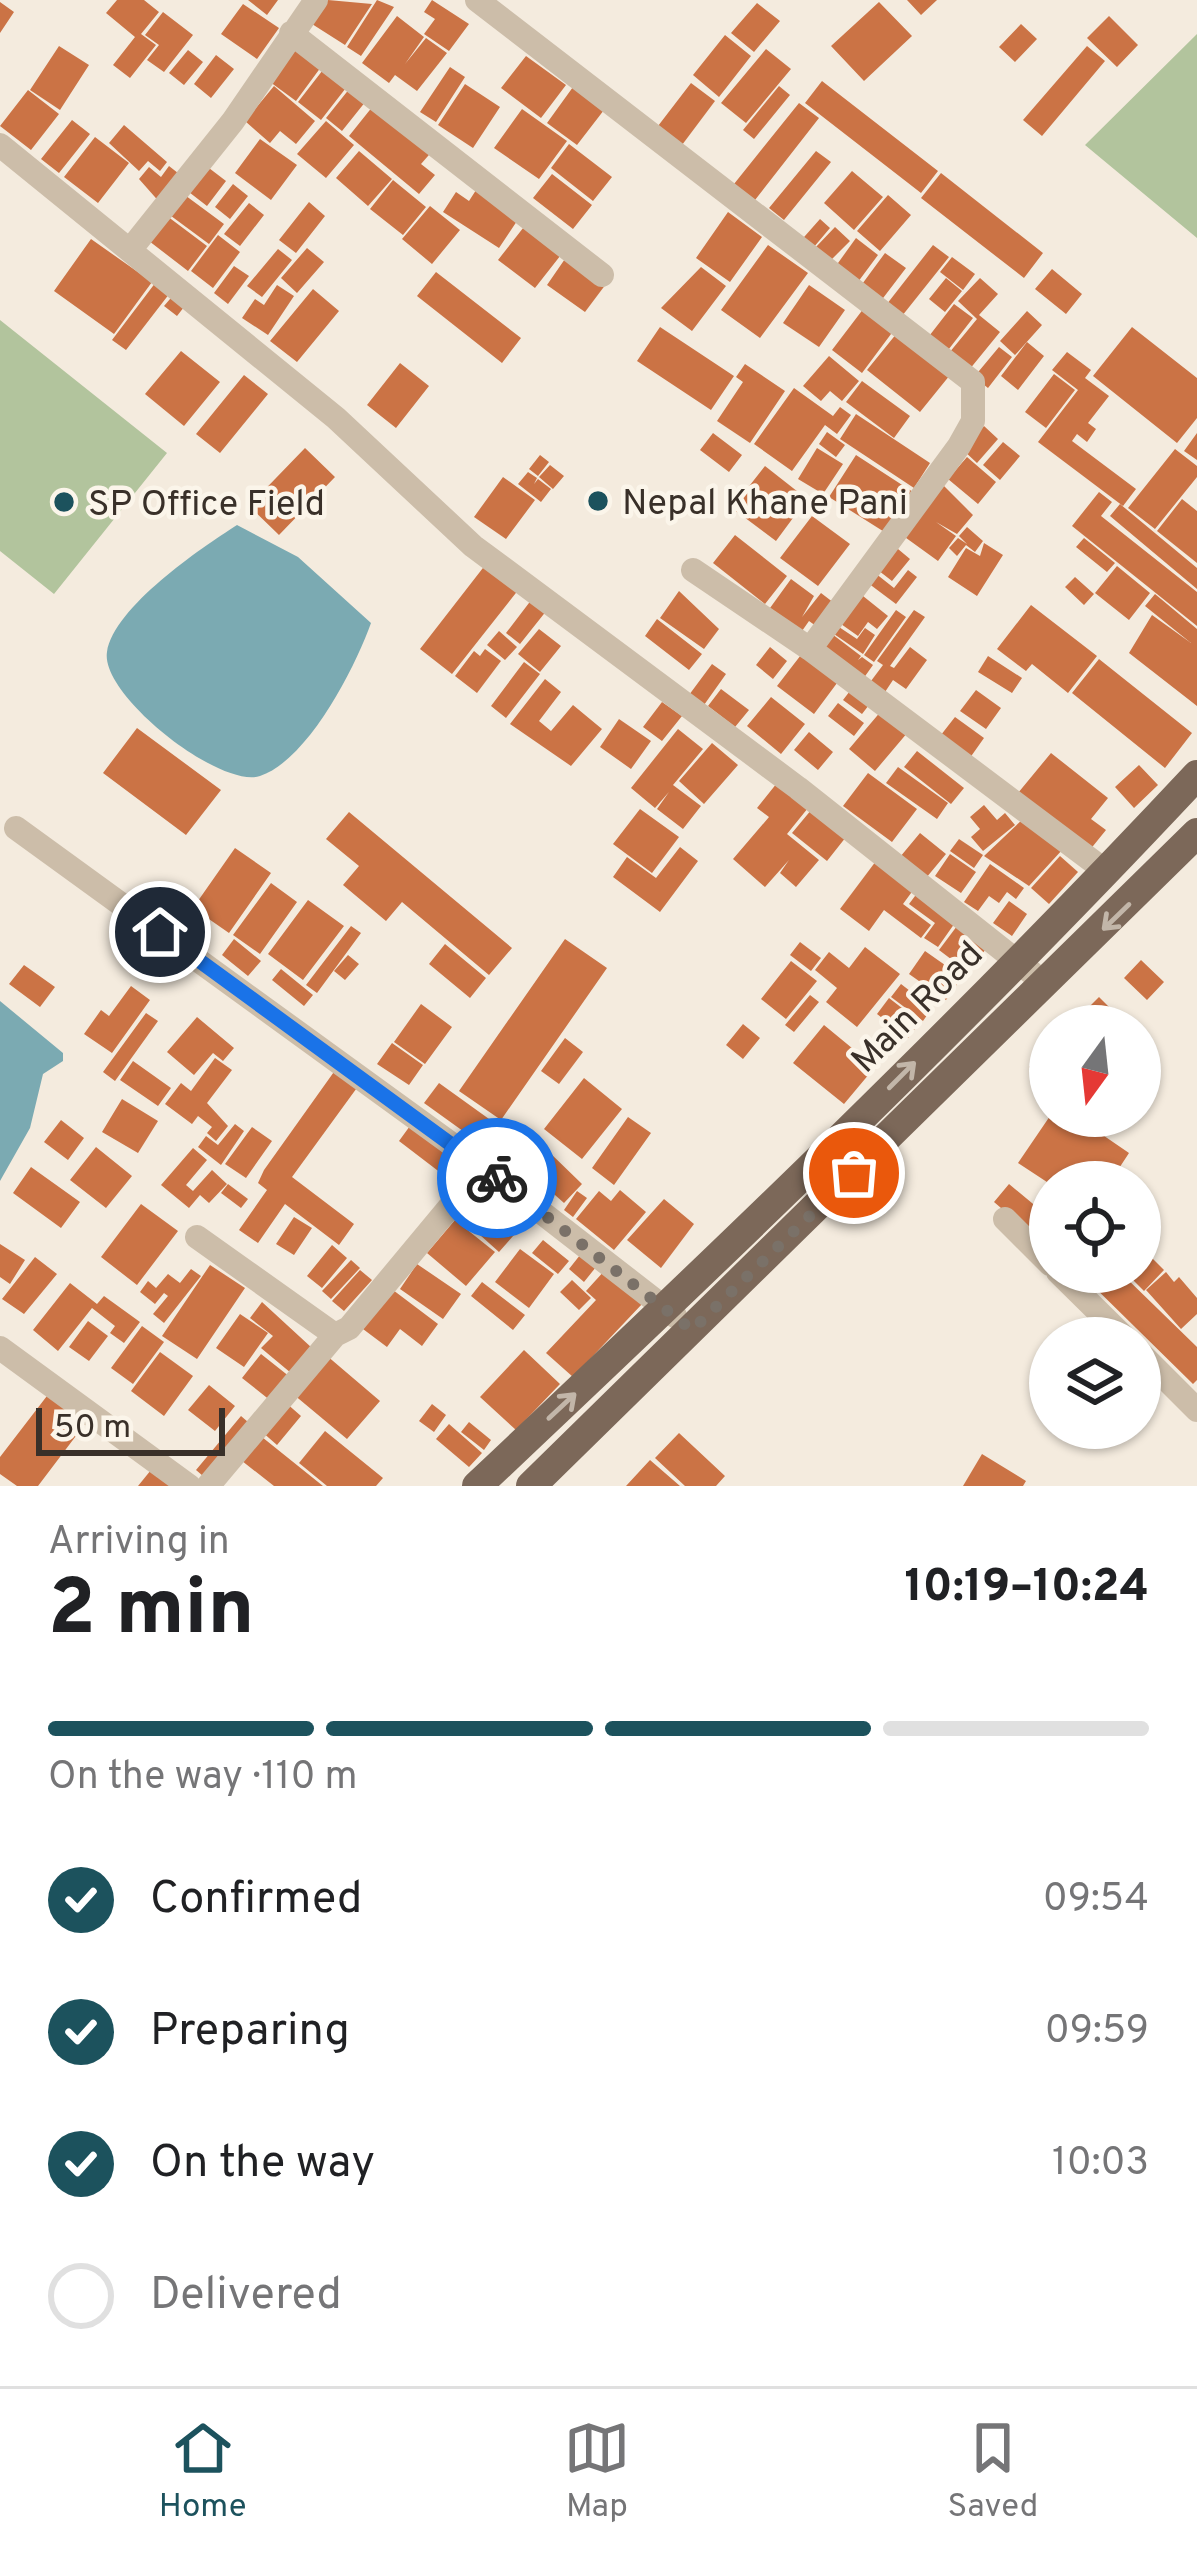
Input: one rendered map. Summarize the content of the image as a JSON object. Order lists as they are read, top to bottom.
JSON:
{
  "streets": {
    "main road": ["Main Road"]
  },
  "places": ["Nepal Khane Pani", "SP Office Field"],
  "scale_bar": "50 m",
  "north": "bottom",
  "page": {
    "scale": "50 m",
    "heading": ["2 min", "Arriving in", "10:19–10:24"],
    "bar": "On the way · 110 m",
    "list": [
      ["Confirmed", "09:54"],
      ["Preparing", "09:59"],
      ["On the way", "10:03"],
      "Delivered"
    ],
    "tabs": ["Home", "Map", "Saved"]
  }
}
